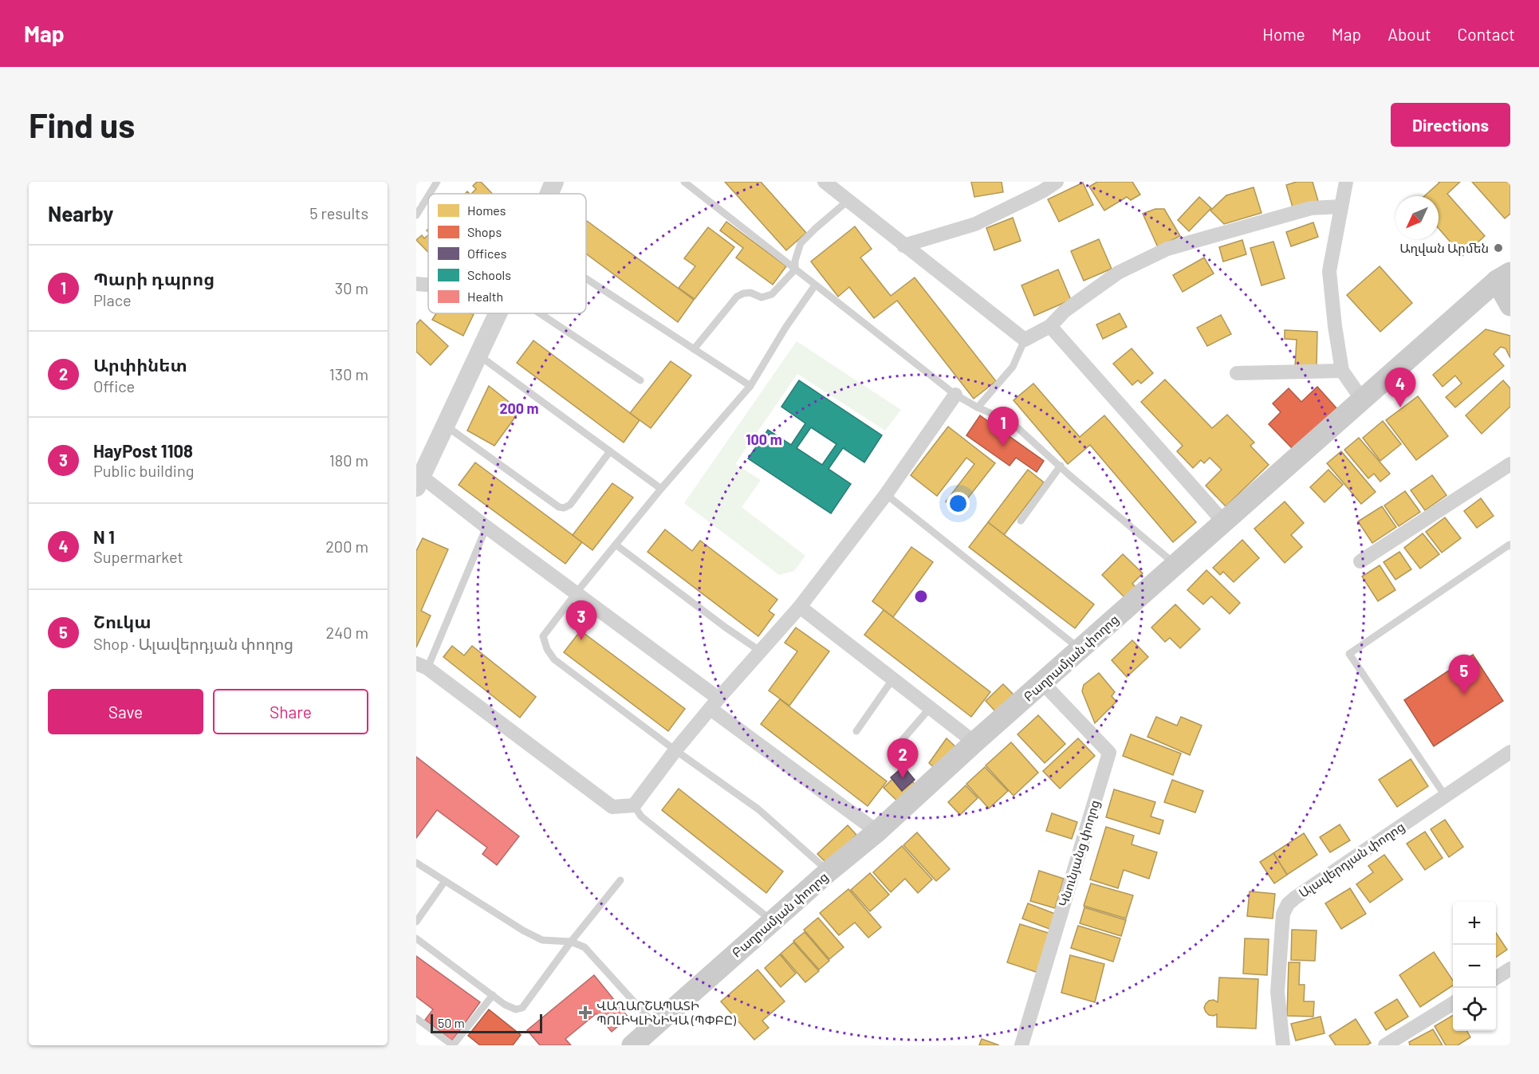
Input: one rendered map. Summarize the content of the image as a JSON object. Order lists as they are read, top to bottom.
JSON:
{
  "streets": {
    "main road": ["Բաղրամյան փողոց"],
    "street": ["Կնունյանց փողոց", "Ալավերդյան փողոց"]
  },
  "crossings": [
    ["Բաղրամյան փողոց", "Կնունյանց փողոց"]
  ],
  "places": {
    "other": ["Աղվան Արմեն"],
    "health": ["ՎԱՂԱՐՇԱՊԱՏԻ ՊՈԼԻԿԼԻՆԻԿԱ (ՊՓԲԸ)"]
  },
  "legend": [
    "Homes",
    "Shops",
    "Offices",
    "Schools",
    "Health"
  ],
  "scale_bar": "50 m",
  "north": "bottom left",
  "page": {
    "header": "Map",
    "nav": [
      "Home",
      "Map",
      "About",
      "Contact"
    ],
    "buttons": [
      "Directions",
      ["Save", "Share"]
    ],
    "title": "Find us",
    "heading": ["Nearby", "5 results"],
    "list": [
      {
        "mark": "1",
        "name": "Պարի դպրոց",
        "note": "Place",
        "value": "30 m"
      },
      {
        "mark": "2",
        "name": "Արփինետ",
        "note": "Office",
        "value": "130 m"
      },
      {
        "mark": "3",
        "name": "HayPost 1108",
        "note": "Public building",
        "value": "180 m"
      },
      {
        "mark": "4",
        "name": "N 1",
        "note": "Supermarket",
        "value": "200 m"
      },
      {
        "mark": "5",
        "name": "Շուկա",
        "note": "Shop · Ալավերդյան փողոց",
        "value": "240 m"
      }
    ],
    "pins": [
      "4",
      "1",
      "3",
      "5",
      "2"
    ],
    "map_buttons": ["+", "−"],
    "scale": "50 m"
  },
  "rings": ["200 m", "100 m"]
}
